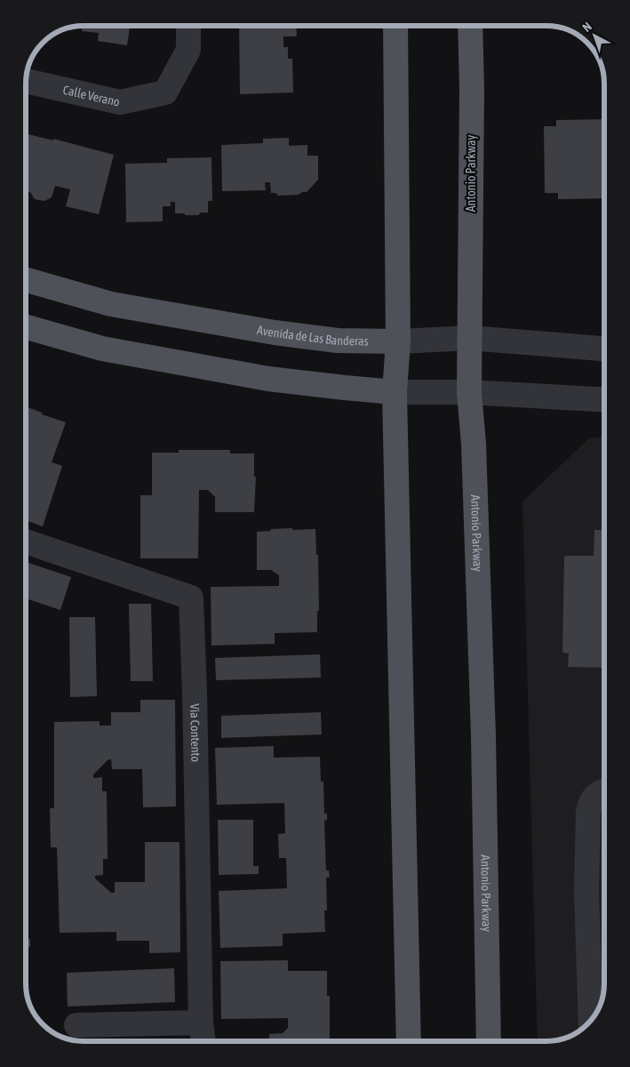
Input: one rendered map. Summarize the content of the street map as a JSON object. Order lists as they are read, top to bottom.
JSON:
{
  "streets": {
    "main road": ["Antonio Parkway", "Avenida de Las Banderas"],
    "street": ["Calle Verano", "Via Contento"]
  },
  "crossings": [
    ["Antonio Parkway", "Avenida de Las Banderas"]
  ],
  "north": "top left"
}
